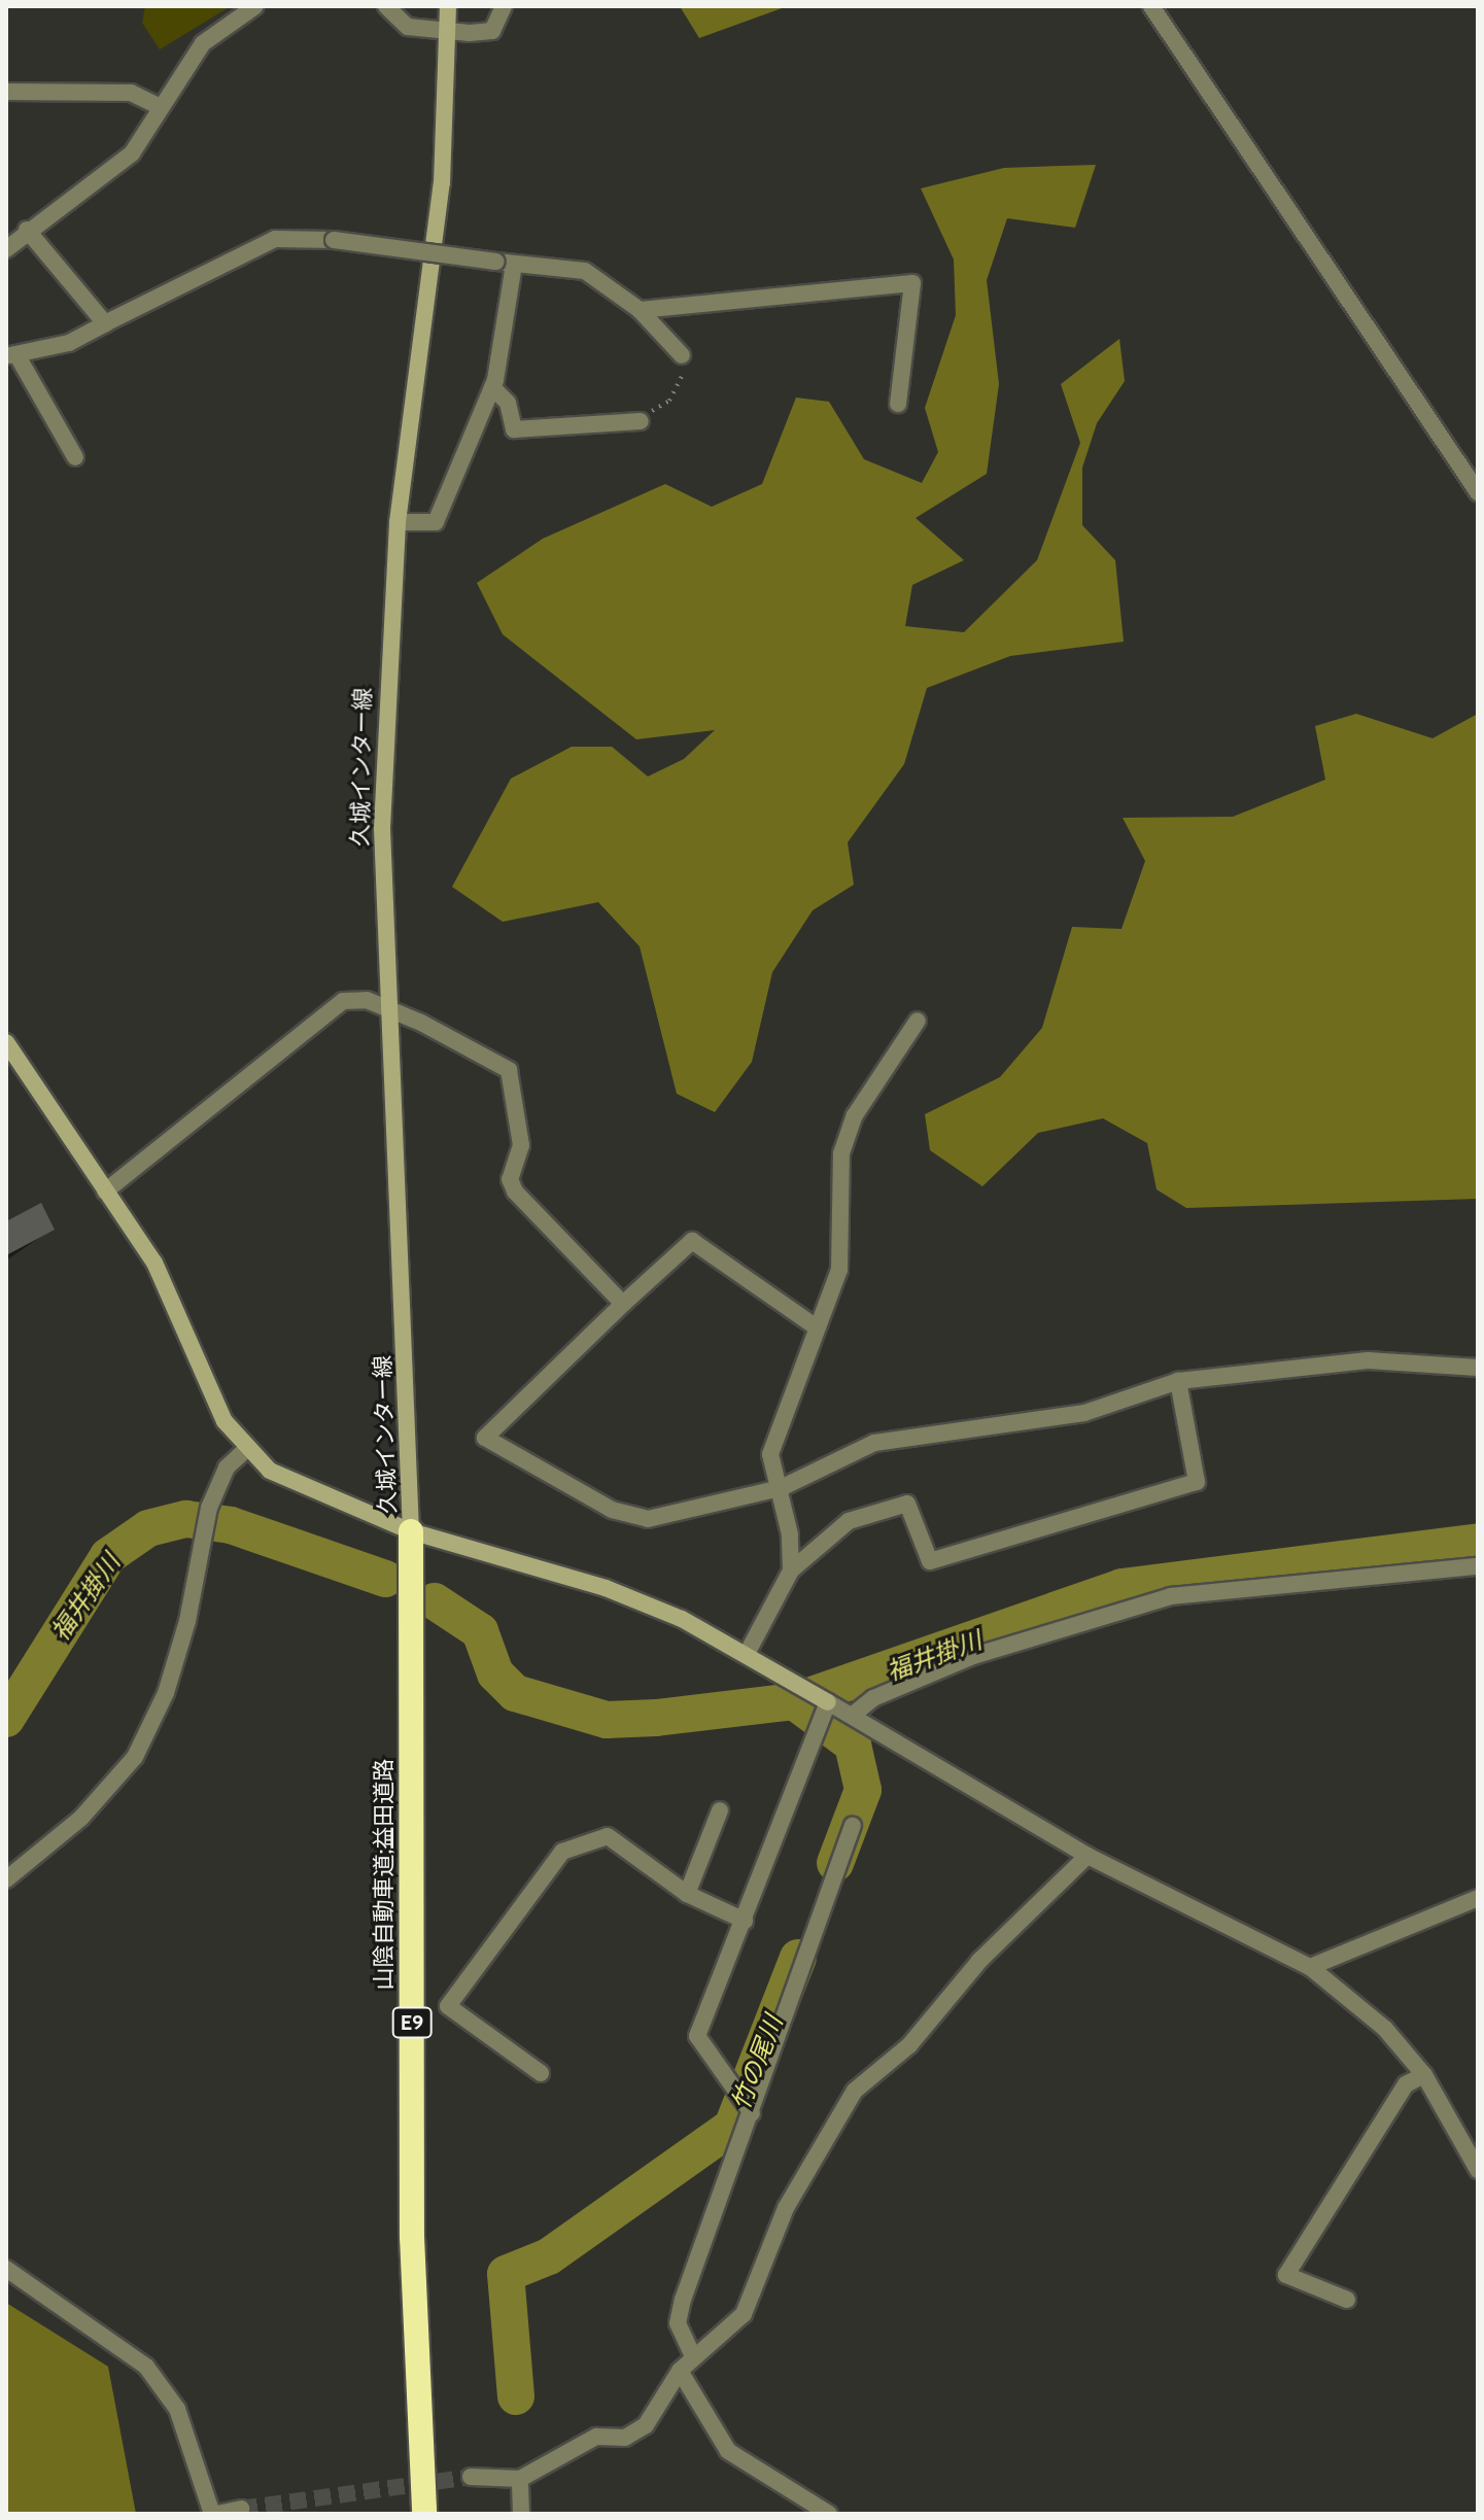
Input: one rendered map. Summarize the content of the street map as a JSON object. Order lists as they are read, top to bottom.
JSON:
{
  "streets": {
    "highway": ["山陰自動車道;益田道路", "E9"],
    "main road": ["久城インター線"]
  },
  "crossings": [
    ["久城インター線", "山陰自動車道;益田道路"]
  ],
  "water": ["福井掛川", "竹の尾川"]
}
